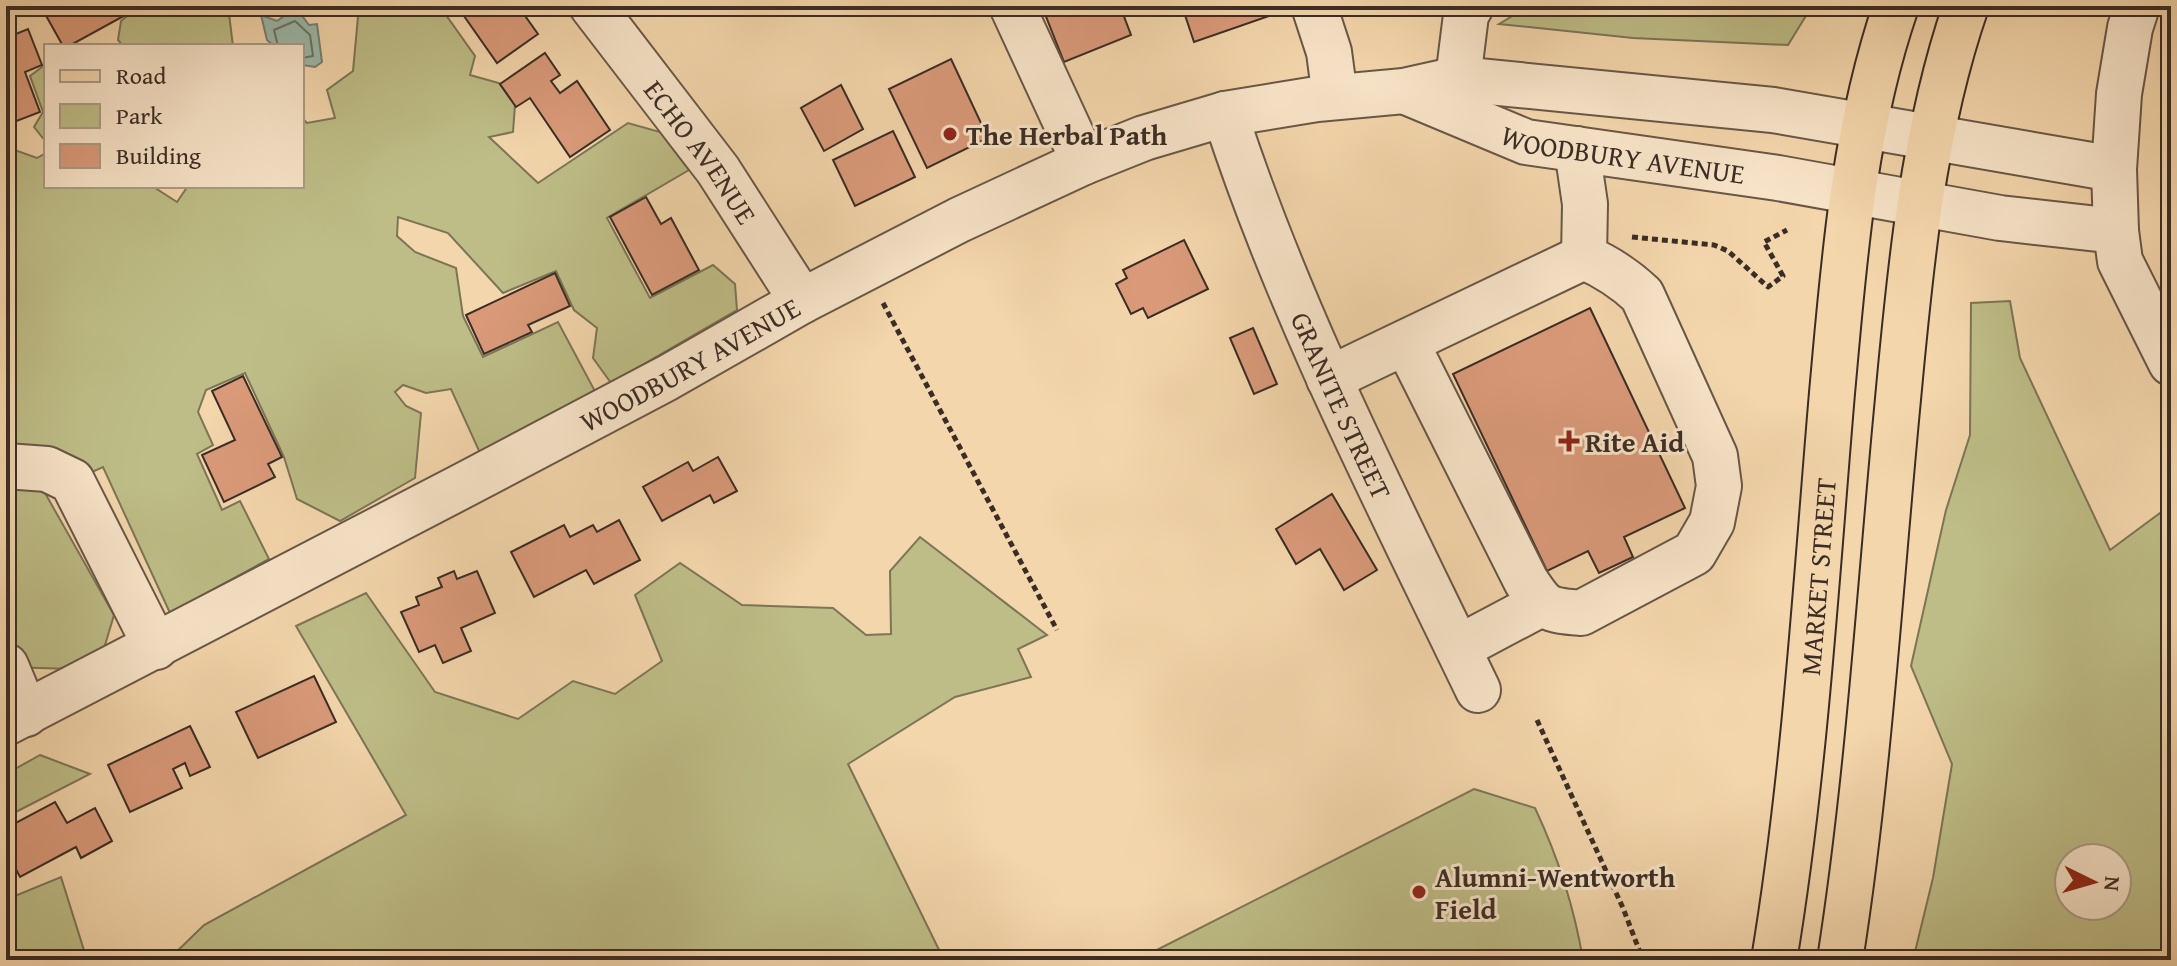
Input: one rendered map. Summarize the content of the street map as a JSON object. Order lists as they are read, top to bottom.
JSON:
{
  "streets": {
    "main road": ["MARKET STREET"],
    "street": ["ECHO AVENUE", "WOODBURY AVENUE", "GRANITE STREET"]
  },
  "crossings": [
    ["ECHO AVENUE", "WOODBURY AVENUE"],
    ["WOODBURY AVENUE", "GRANITE STREET"],
    ["WOODBURY AVENUE", "MARKET STREET"]
  ],
  "places": {
    "other": ["The Herbal Path", "Alumni-Wentworth Field"],
    "health": ["Rite Aid"]
  },
  "legend": ["Road", "Park", "Building"],
  "north": "right"
}
